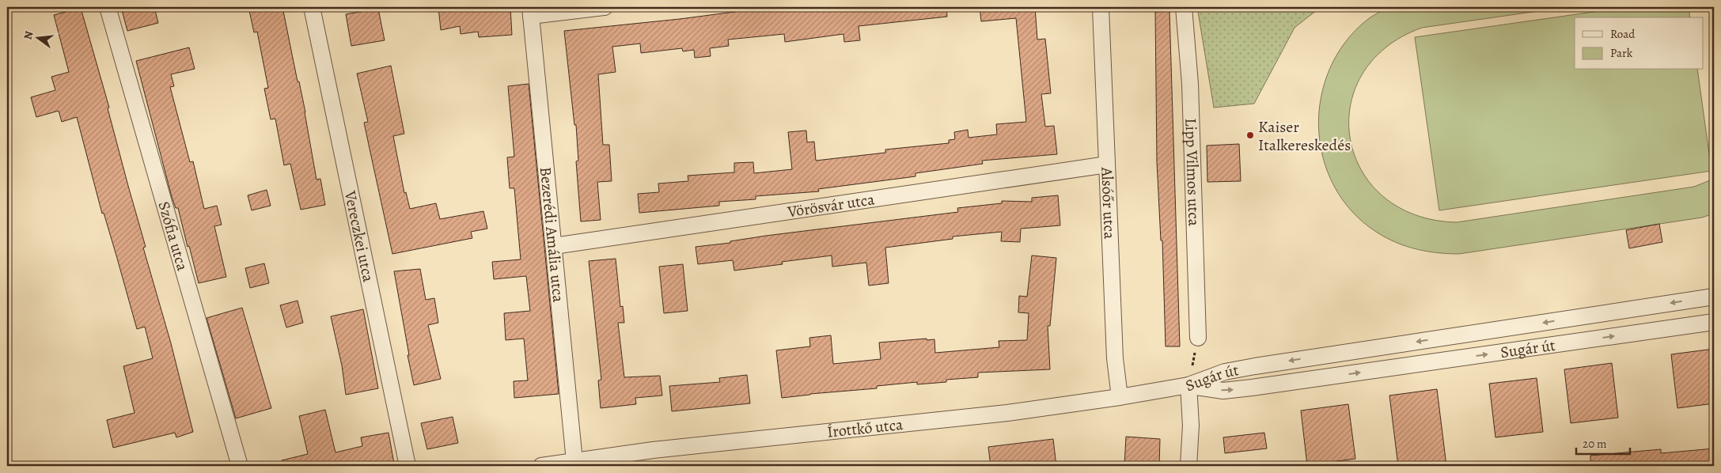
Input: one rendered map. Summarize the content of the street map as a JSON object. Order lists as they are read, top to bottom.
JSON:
{
  "streets": {
    "street": [
      "Lipp Vilmos utca",
      "Alsóőr utca",
      "Vörösvár utca",
      "Bezerédi Amália utca",
      "Szófia utca",
      "Vereczkei utca",
      "Sugár út",
      "Írottkő utca"
    ]
  },
  "crossings": [
    ["Alsóőr utca", "Vörösvár utca"],
    ["Alsóőr utca", "Írottkő utca"],
    ["Vörösvár utca", "Bezerédi Amália utca"],
    ["Bezerédi Amália utca", "Írottkő utca"],
    ["Sugár út", "Írottkő utca"]
  ],
  "places": ["Kaiser Italkereskedés"],
  "legend": ["Road", "Park"],
  "scale_bar": "20 m",
  "north": "left"
}
